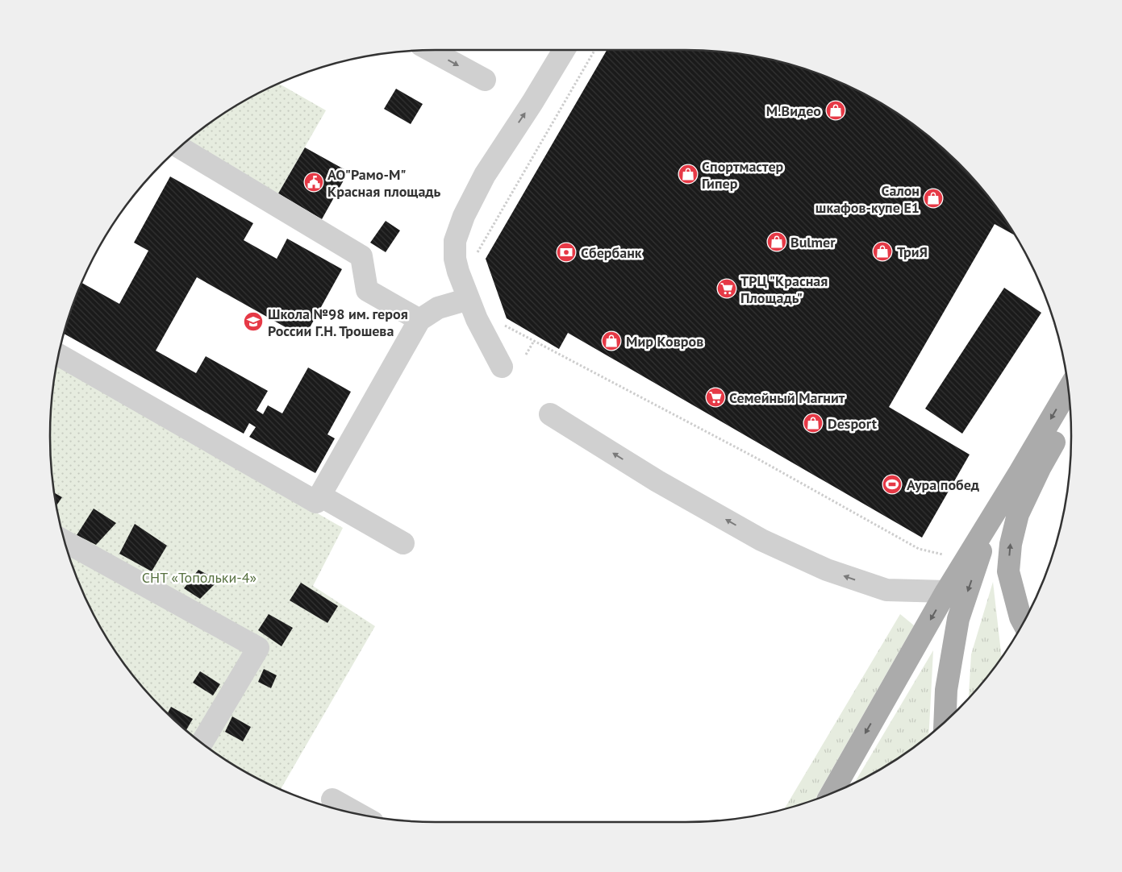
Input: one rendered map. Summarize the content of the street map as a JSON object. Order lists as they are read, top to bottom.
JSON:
{
  "parks": ["СНТ «Топольки-4»"],
  "places": {
    "shop": [
      "М.Видео",
      "Спортмастер Гипер",
      "Салон шкафов-купе Е1",
      "Bulmer",
      "ТриЯ",
      "Мир Ковров",
      "Desport"
    ],
    "public building": ["АО\"Рамо-М\" Красная площадь"],
    "bank": ["Сбербанк"],
    "supermarket": ["ТРЦ \"Красная Площадь\"", "Семейный Магнит"],
    "school or university": ["Школа №98 им. героя России Г.Н. Трошева"],
    "sports": ["Аура побед"]
  }
}
